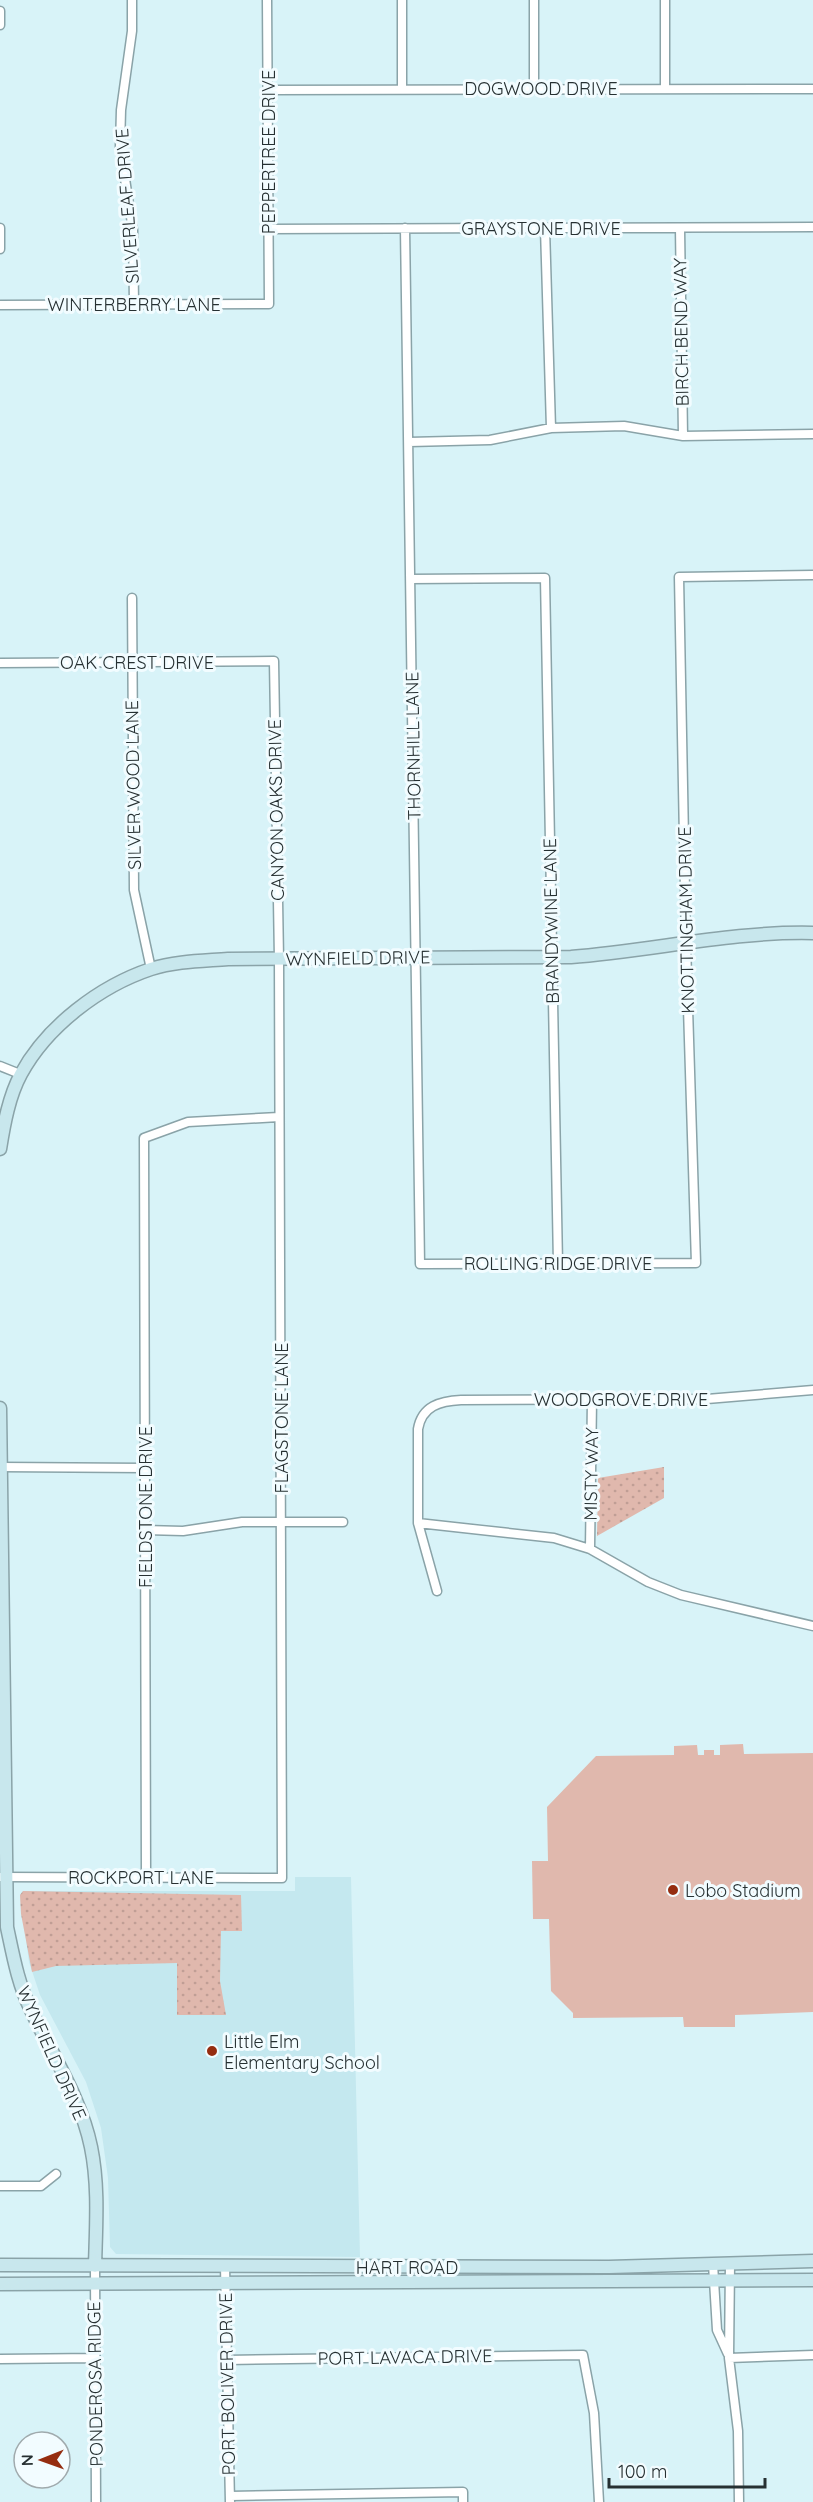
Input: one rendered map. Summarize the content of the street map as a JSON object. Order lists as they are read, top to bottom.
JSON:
{
  "streets": {
    "street": [
      "DOGWOOD DRIVE",
      "PEPPERTREE DRIVE",
      "SILVERLEAF DRIVE",
      "GRAYSTONE DRIVE",
      "WINTERBERRY LANE",
      "BIRCH BEND WAY",
      "OAK CREST DRIVE",
      "THORNHILL LANE",
      "SILVER WOOD LANE",
      "CANYON OAKS DRIVE",
      "KNOTTINGHAM DRIVE",
      "BRANDYWINE LANE",
      "WYNFIELD DRIVE",
      "ROLLING RIDGE DRIVE",
      "WOODGROVE DRIVE",
      "FLAGSTONE LANE",
      "MISTY WAY",
      "FIELDSTONE DRIVE",
      "ROCKPORT LANE",
      "HART ROAD",
      "PORT LAVACA DRIVE",
      "PONDEROSA RIDGE",
      "PORT BOLIVER DRIVE"
    ]
  },
  "crossings": [
    ["DOGWOOD DRIVE", "PEPPERTREE DRIVE"],
    ["PEPPERTREE DRIVE", "GRAYSTONE DRIVE"],
    ["PEPPERTREE DRIVE", "WINTERBERRY LANE"],
    ["SILVERLEAF DRIVE", "WINTERBERRY LANE"],
    ["GRAYSTONE DRIVE", "BIRCH BEND WAY"],
    ["GRAYSTONE DRIVE", "THORNHILL LANE"],
    ["OAK CREST DRIVE", "SILVER WOOD LANE"],
    ["OAK CREST DRIVE", "CANYON OAKS DRIVE"],
    ["THORNHILL LANE", "BRANDYWINE LANE"],
    ["THORNHILL LANE", "WYNFIELD DRIVE"],
    ["THORNHILL LANE", "ROLLING RIDGE DRIVE"],
    ["SILVER WOOD LANE", "WYNFIELD DRIVE"],
    ["CANYON OAKS DRIVE", "WYNFIELD DRIVE"],
    ["CANYON OAKS DRIVE", "FLAGSTONE LANE"],
    ["KNOTTINGHAM DRIVE", "WYNFIELD DRIVE"],
    ["KNOTTINGHAM DRIVE", "ROLLING RIDGE DRIVE"],
    ["BRANDYWINE LANE", "WYNFIELD DRIVE"],
    ["BRANDYWINE LANE", "ROLLING RIDGE DRIVE"],
    ["WYNFIELD DRIVE", "FLAGSTONE LANE"],
    ["WYNFIELD DRIVE", "ROCKPORT LANE"],
    ["WYNFIELD DRIVE", "HART ROAD"],
    ["WYNFIELD DRIVE", "PONDEROSA RIDGE"],
    ["WOODGROVE DRIVE", "MISTY WAY"],
    ["FLAGSTONE LANE", "FIELDSTONE DRIVE"],
    ["FLAGSTONE LANE", "ROCKPORT LANE"],
    ["FIELDSTONE DRIVE", "ROCKPORT LANE"],
    ["HART ROAD", "PONDEROSA RIDGE"],
    ["HART ROAD", "PORT BOLIVER DRIVE"],
    ["PORT LAVACA DRIVE", "PORT BOLIVER DRIVE"]
  ],
  "places": ["Lobo Stadium", "Little Elm Elementary School"],
  "scale_bar": "100 m",
  "north": "left"
}
